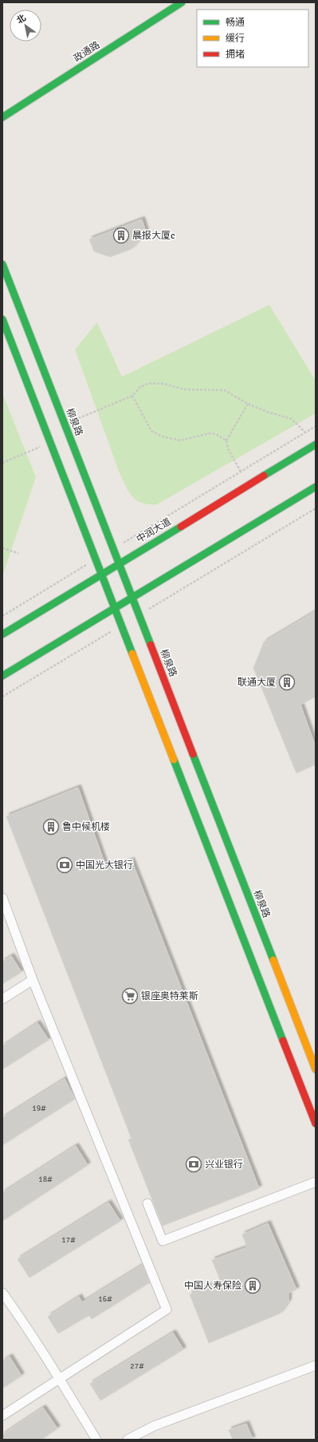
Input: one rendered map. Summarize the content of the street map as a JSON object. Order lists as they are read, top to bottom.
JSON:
{
  "streets": {
    "main road": ["政通路", "柳泉路", "中润大道"]
  },
  "crossings": [
    ["柳泉路", "中润大道"]
  ],
  "places": {
    "building": [
      "晨报大厦c",
      "联通大厦",
      "鲁中候机楼",
      "中国人寿保险"
    ],
    "bank": ["中国光大银行", "兴业银行"],
    "supermarket": ["银座奥特莱斯"]
  },
  "house_numbers": [
    "19#",
    "18#",
    "17#",
    "16#",
    "27#"
  ],
  "legend": ["畅通", "缓行", "拥堵"],
  "north": "top left"
}
